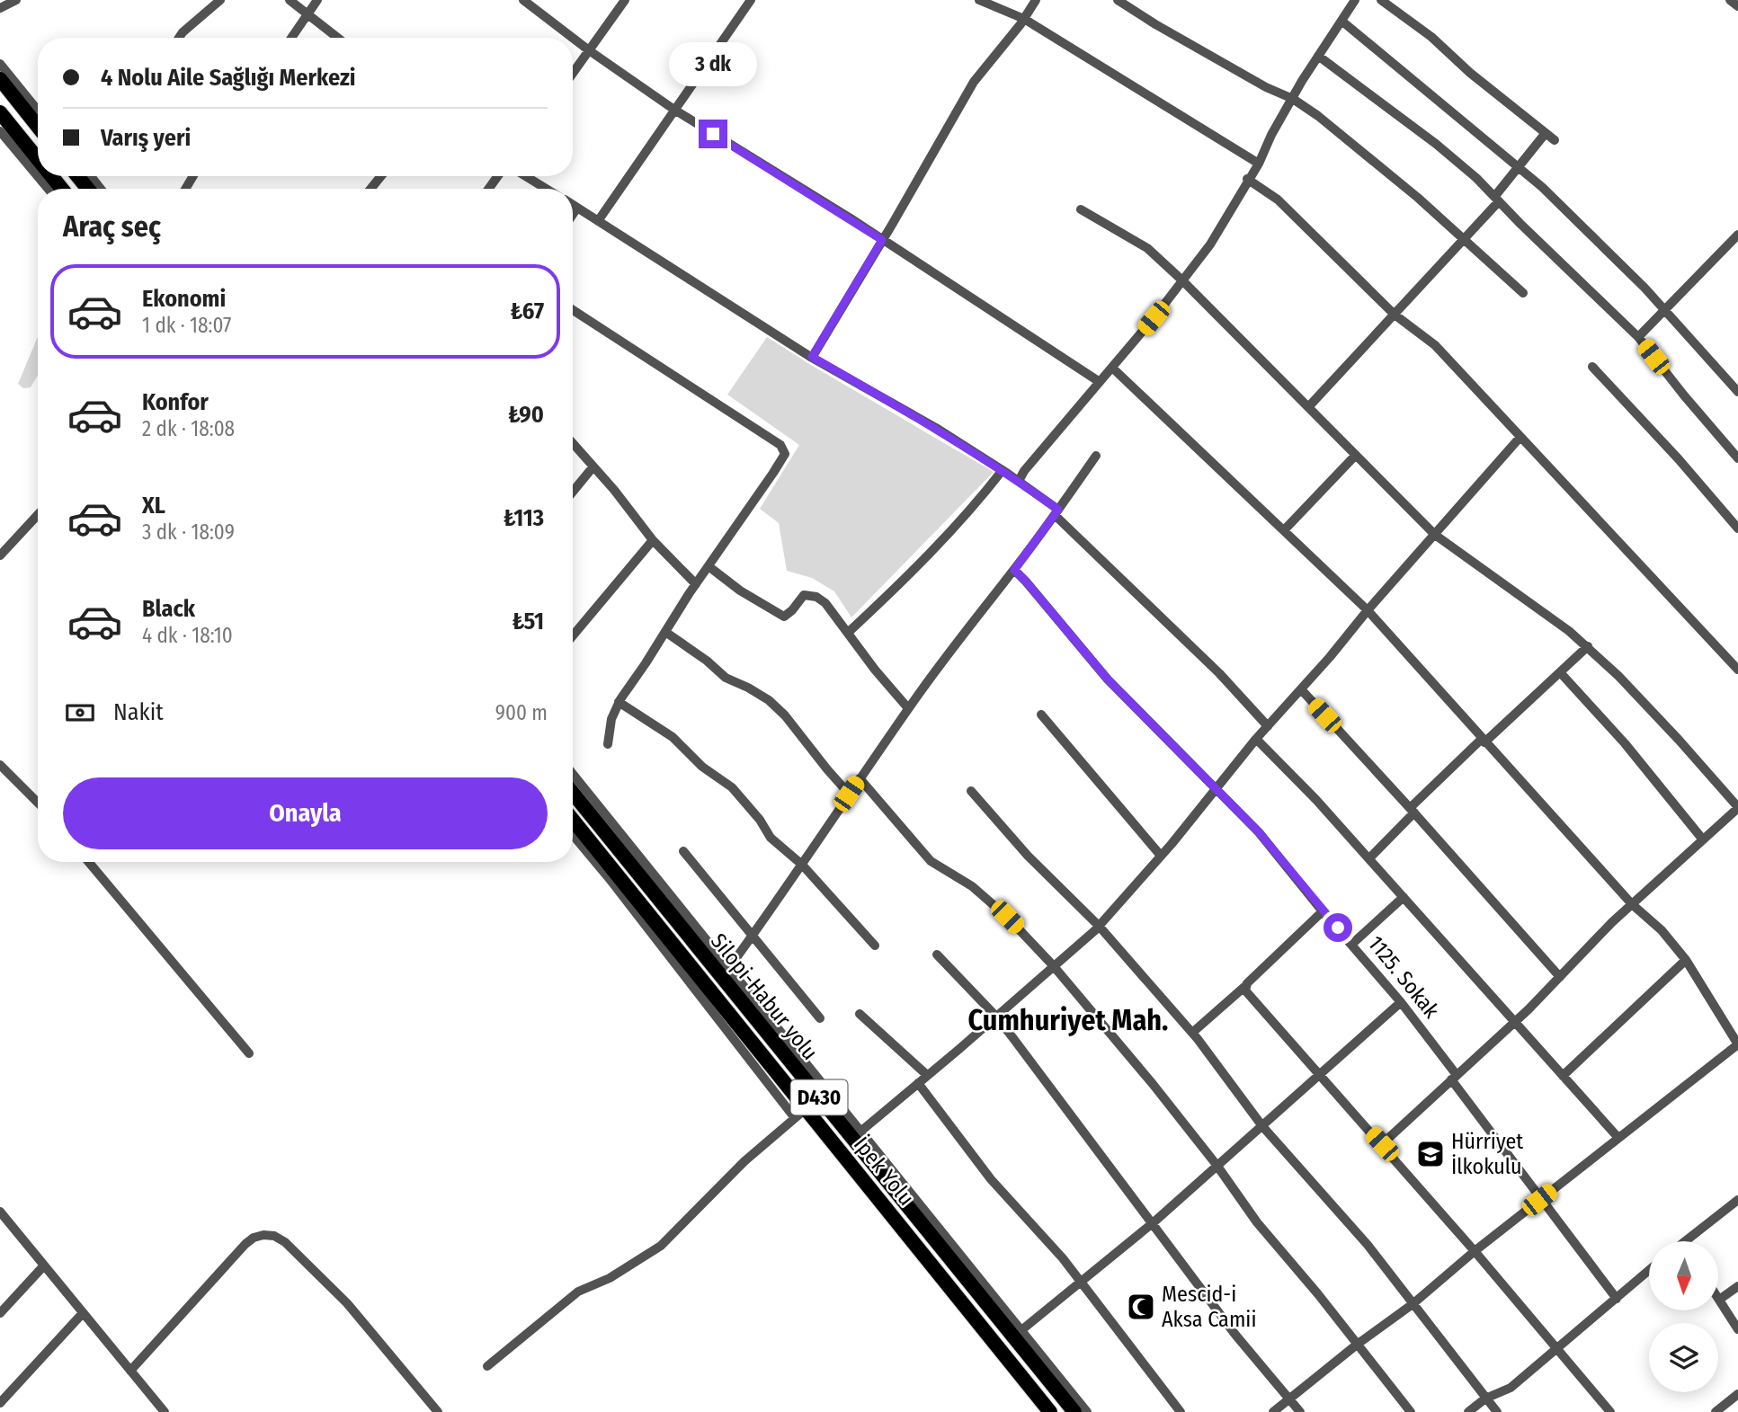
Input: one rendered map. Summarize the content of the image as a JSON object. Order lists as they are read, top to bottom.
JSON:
{
  "streets": {
    "highway": ["Silopi-Habur yolu", "D430", "İpek Yolu"],
    "street": ["1125. Sokak"]
  },
  "districts": ["Cumhuriyet Mah."],
  "places": {
    "school or university": ["Hürriyet İlkokulu"],
    "mosque": ["Mescid-i Aksa Camii"]
  },
  "north": "bottom",
  "page": {
    "banner": ["4 Nolu Aile Sağlığı Merkezi", "Varış yeri"],
    "bubble": "3 dk",
    "heading": "Araç seç",
    "list": [
      {
        "name": "Ekonomi",
        "note": "1 dk · 18:07",
        "value": "₺67"
      },
      {
        "name": "Konfor",
        "note": "2 dk · 18:08",
        "value": "₺90"
      },
      {
        "name": "XL",
        "note": "3 dk · 18:09",
        "value": "₺113"
      },
      {
        "name": "Black",
        "note": "4 dk · 18:10",
        "value": "₺51"
      }
    ],
    "pay": ["Nakit", "900 m"],
    "buttons": "Onayla"
  }
}
